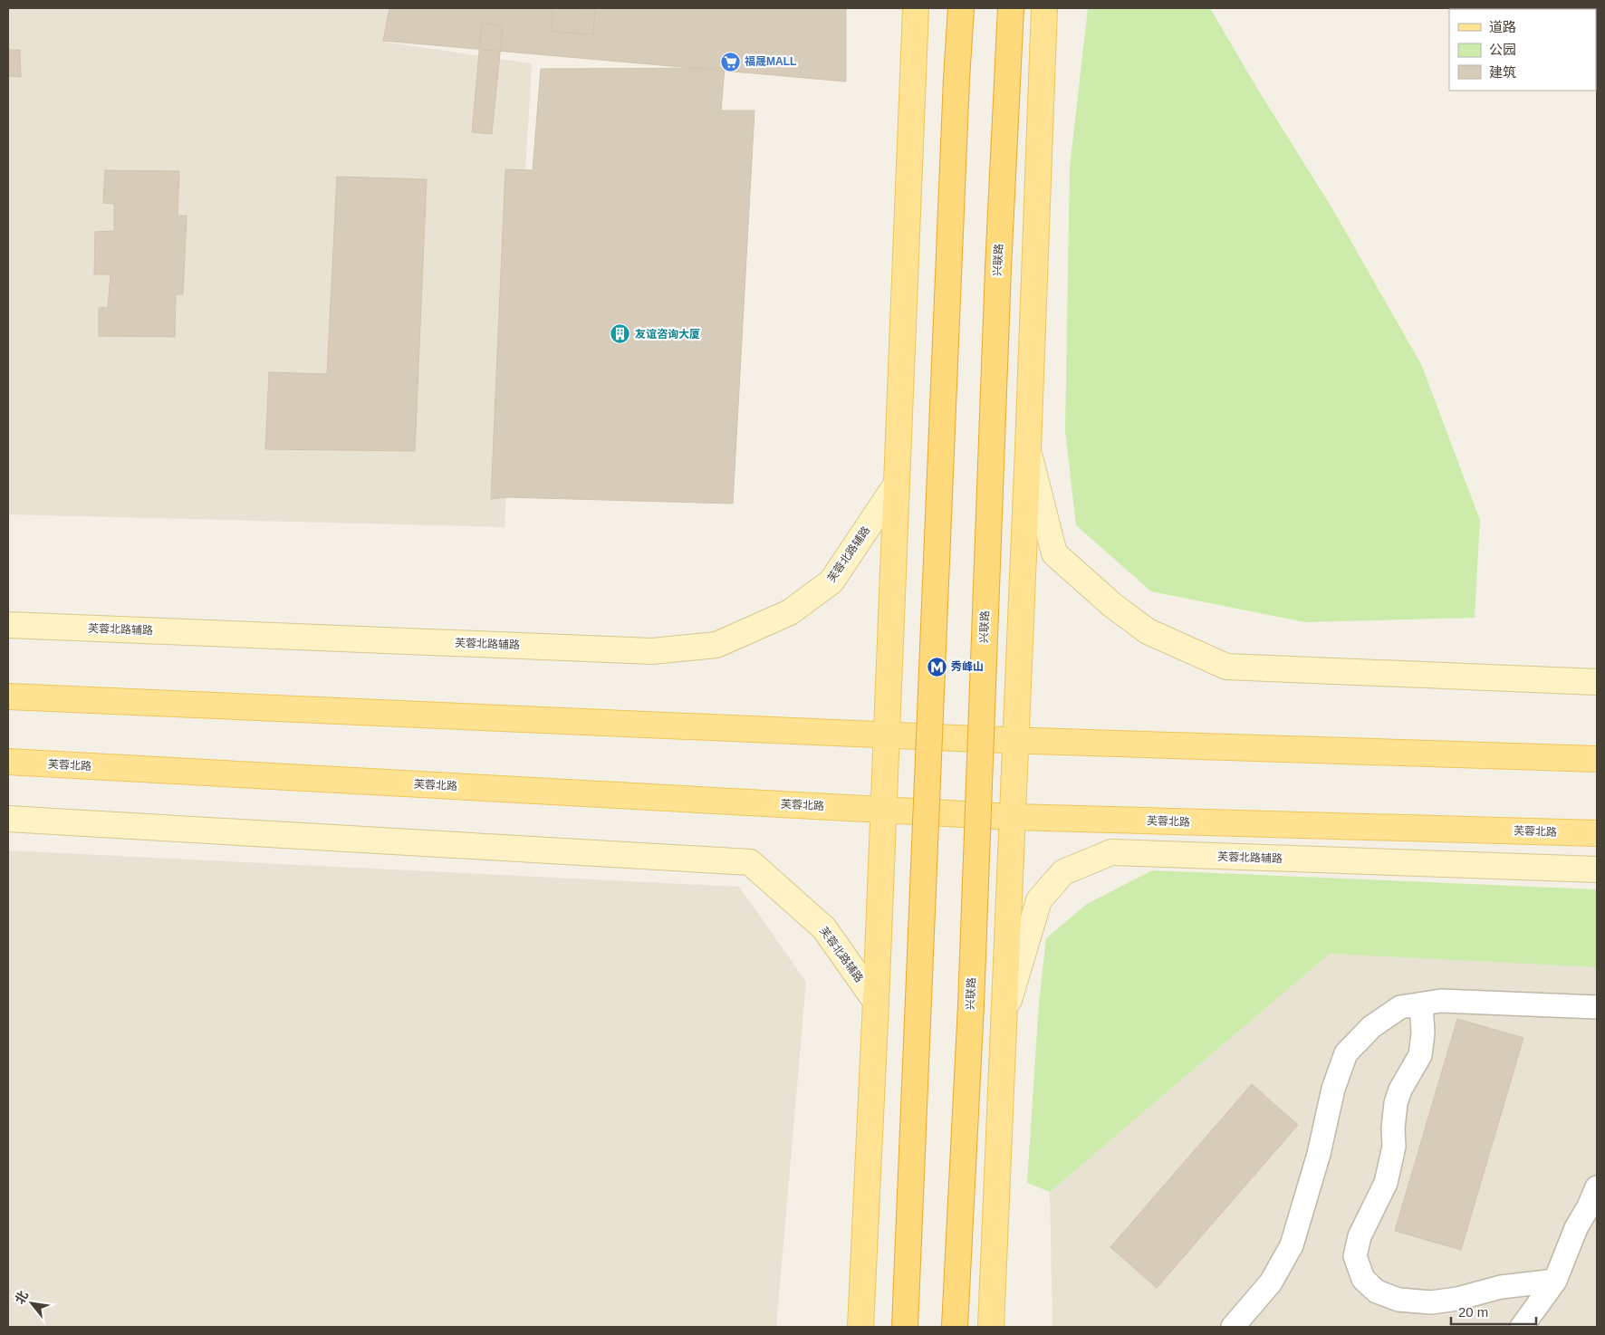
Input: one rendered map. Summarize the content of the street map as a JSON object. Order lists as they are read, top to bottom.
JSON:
{
  "streets": {
    "highway": ["兴联路"],
    "main road": ["芙蓉北路辅路", "芙蓉北路"]
  },
  "places": {
    "supermarket": ["福晟MALL"],
    "building": ["友谊咨询大厦"],
    "metro station": ["秀峰山"]
  },
  "legend": ["道路", "公园", "建筑"],
  "scale_bar": "20 m",
  "north": "top left"
}
